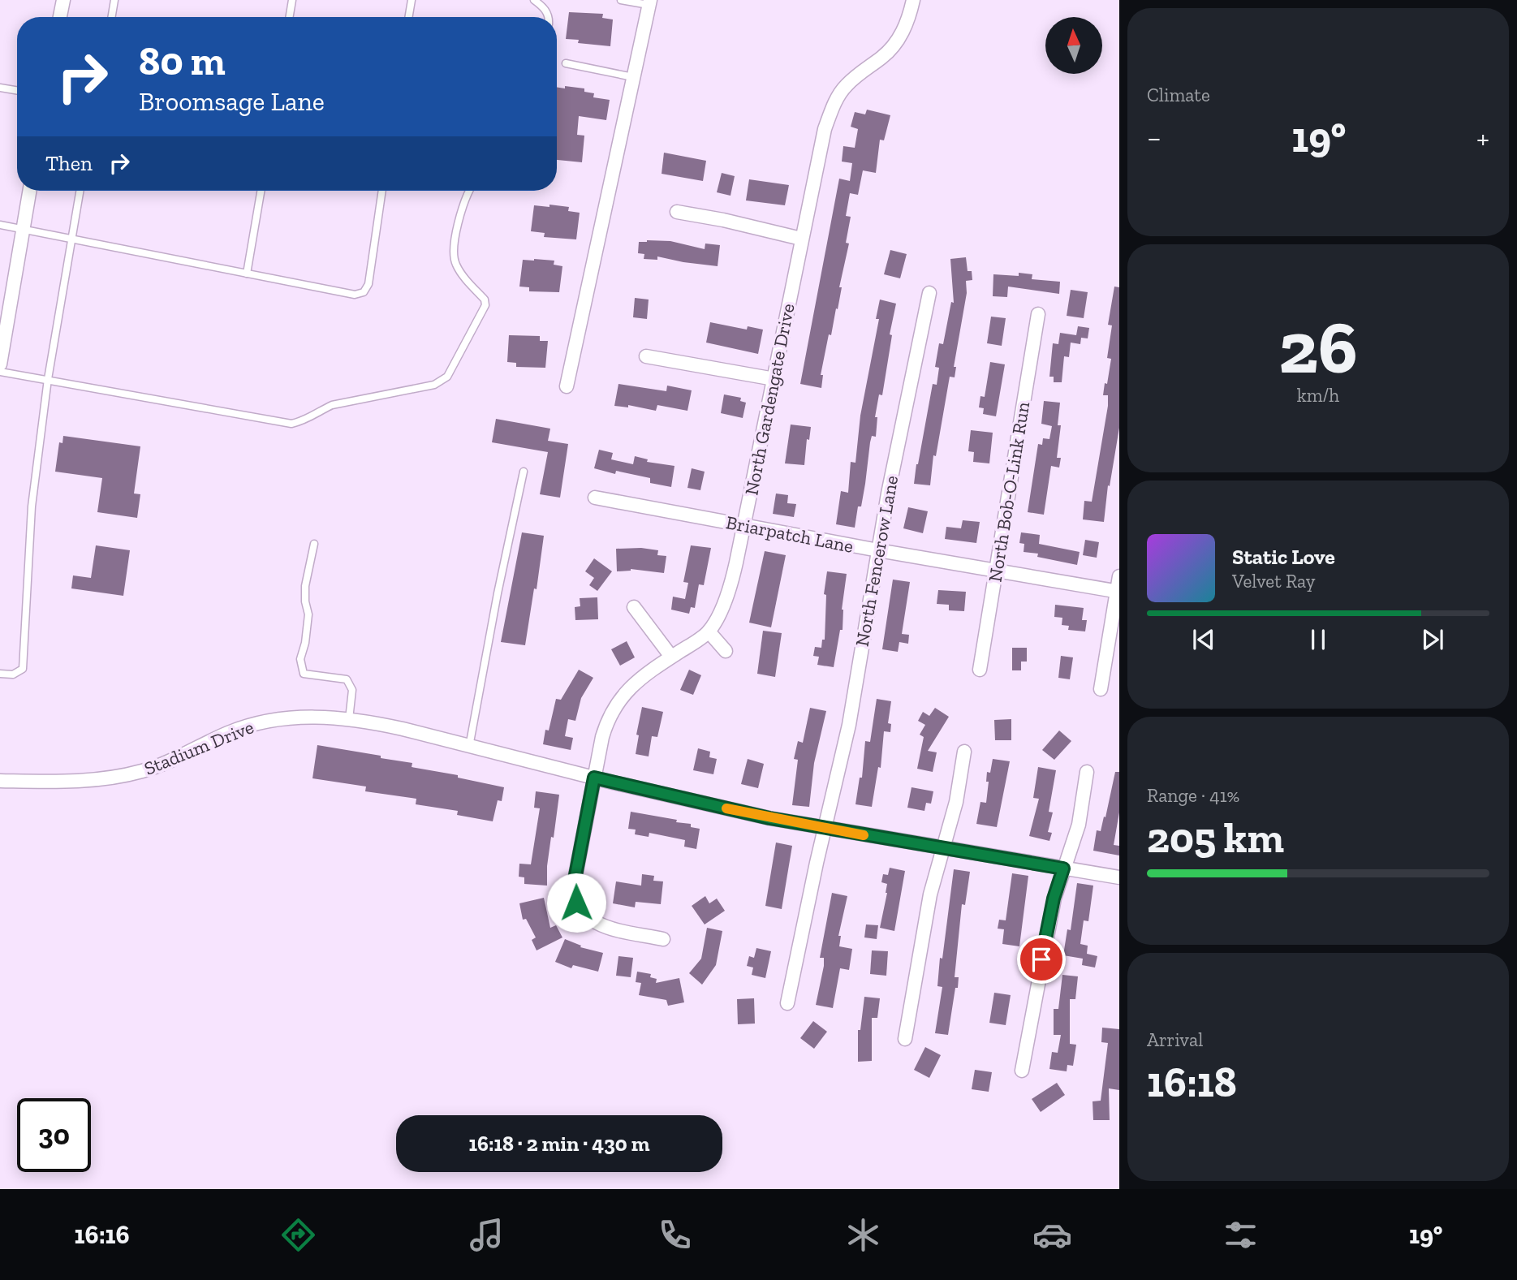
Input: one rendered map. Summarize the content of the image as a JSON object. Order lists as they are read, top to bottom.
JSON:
{
  "streets": {
    "street": [
      "North Gardengate Drive",
      "North Bob-O-Link Run",
      "Briarpatch Lane",
      "North Fencerow Lane",
      "Stadium Drive"
    ]
  },
  "crossings": [
    ["North Gardengate Drive", "Briarpatch Lane"],
    ["North Gardengate Drive", "Stadium Drive"],
    ["North Bob-O-Link Run", "Briarpatch Lane"],
    ["Briarpatch Lane", "North Fencerow Lane"],
    ["North Fencerow Lane", "Stadium Drive"]
  ],
  "north": "top",
  "page": {
    "tile": [
      "Climate",
      ["26", "km/h"],
      ["Range · 41%", "205 km"],
      ["Arrival", "16:18"]
    ],
    "turn": ["80 m", "Broomsage Lane"],
    "heat": ["−", "19°", "+"],
    "then": "Then",
    "song": ["Static Love", "Velvet Ray"],
    "limit": "30",
    "trip": "16:18 · 2 min · 430 m",
    "tabs": ["16:16", "19°"]
  }
}
